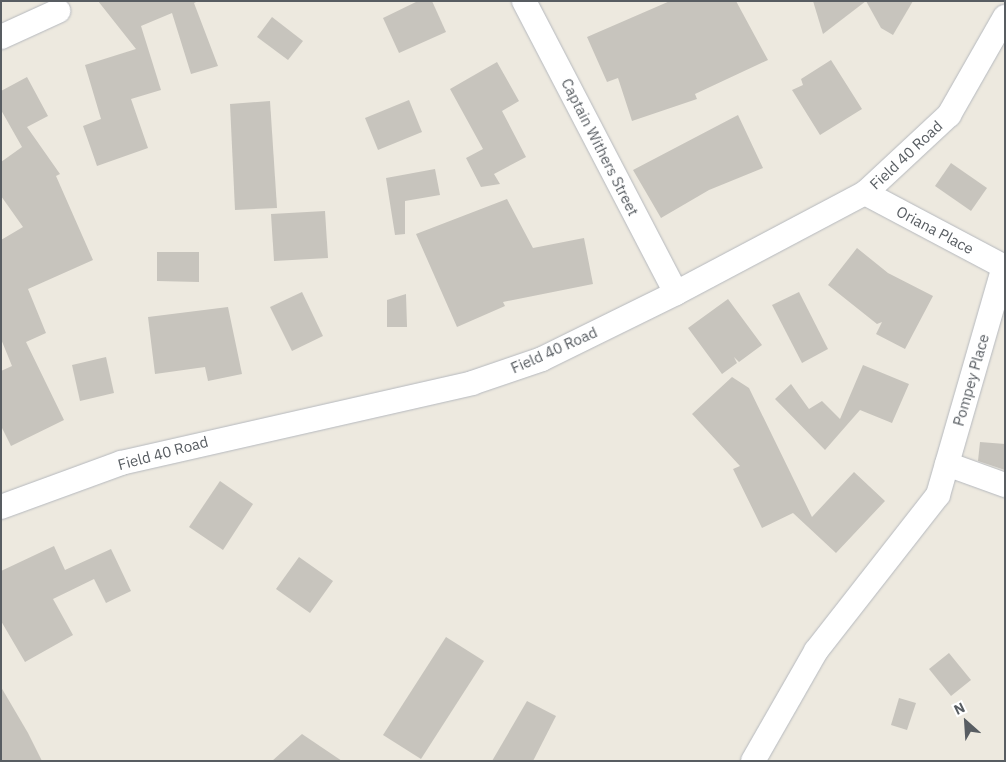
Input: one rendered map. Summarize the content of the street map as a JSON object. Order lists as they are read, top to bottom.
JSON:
{
  "streets": {
    "street": [
      "Captain Withers Street",
      "Field 40 Road",
      "Oriana Place",
      "Pompey Place"
    ]
  },
  "crossings": [
    ["Captain Withers Street", "Field 40 Road"],
    ["Field 40 Road", "Oriana Place"],
    ["Oriana Place", "Pompey Place"]
  ],
  "north": "top left"
}
